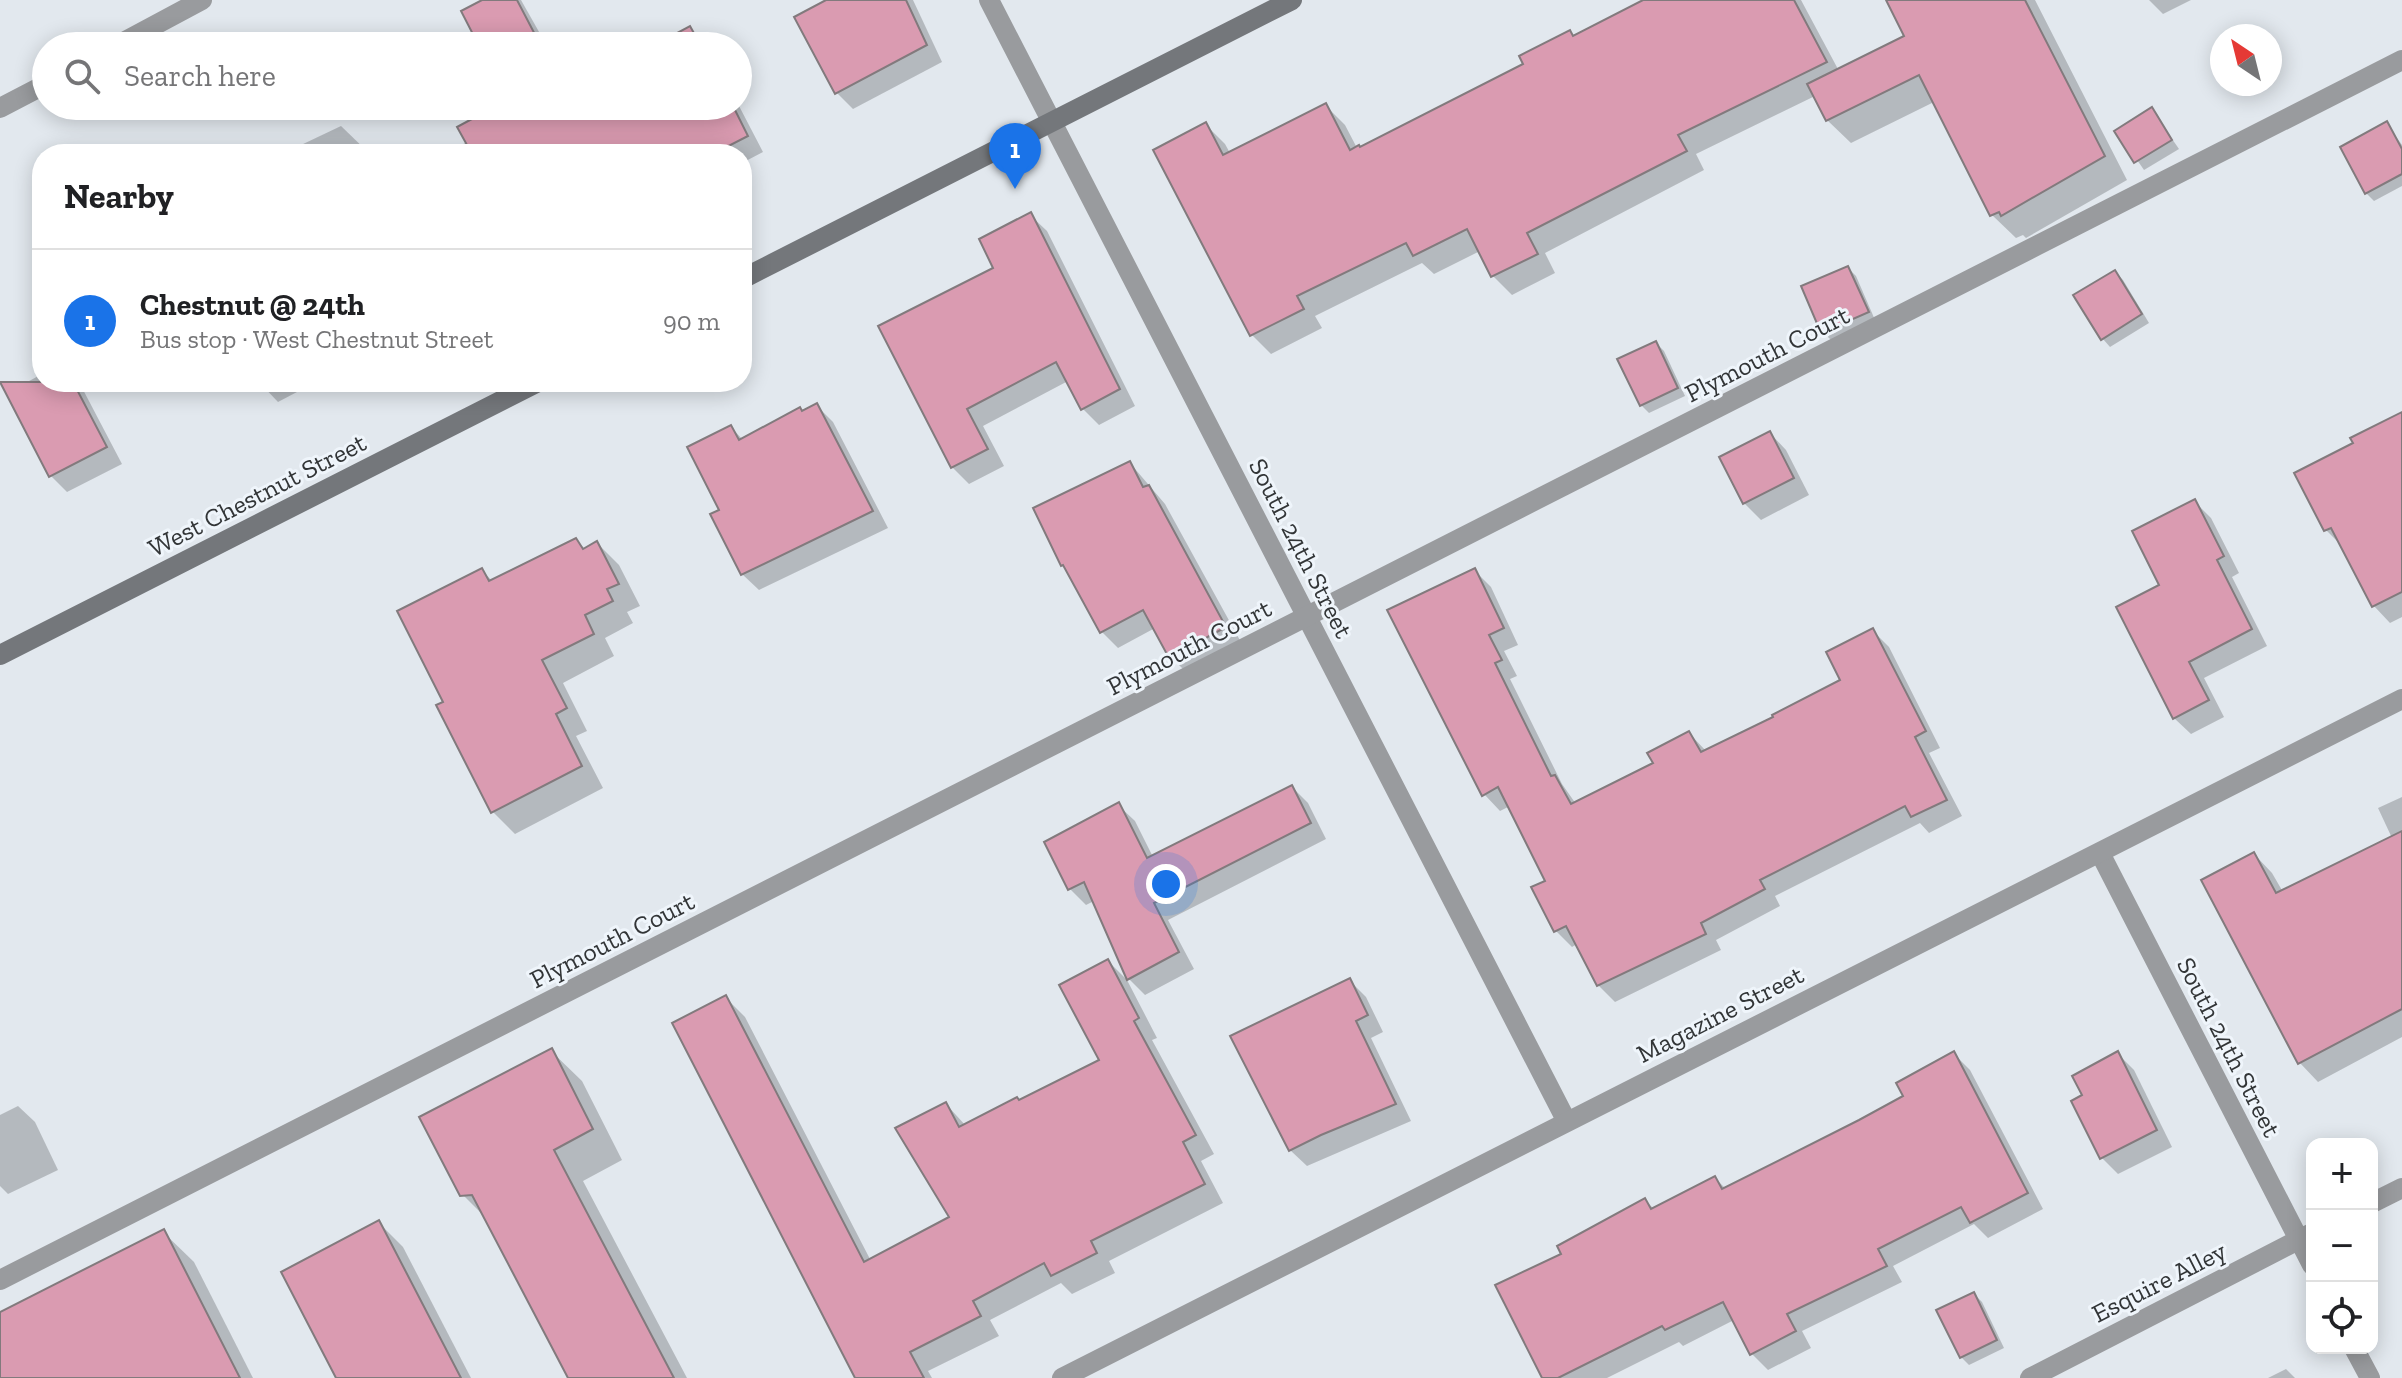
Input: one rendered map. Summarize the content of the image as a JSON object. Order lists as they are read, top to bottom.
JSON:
{
  "streets": {
    "main road": ["West Chestnut Street"],
    "street": [
      "Plymouth Court",
      "South 24th Street",
      "Magazine Street",
      "Esquire Alley"
    ]
  },
  "crossings": [
    ["Plymouth Court", "South 24th Street"],
    ["South 24th Street", "Magazine Street"],
    ["South 24th Street", "Esquire Alley"]
  ],
  "north": "top left",
  "page": {
    "search": "Search here",
    "pins": "1",
    "heading": "Nearby",
    "list": [
      {
        "mark": "1",
        "name": "Chestnut @ 24th",
        "note": "Bus stop · West Chestnut Street",
        "value": "90 m"
      }
    ],
    "map_buttons": ["+", "−"]
  }
}
